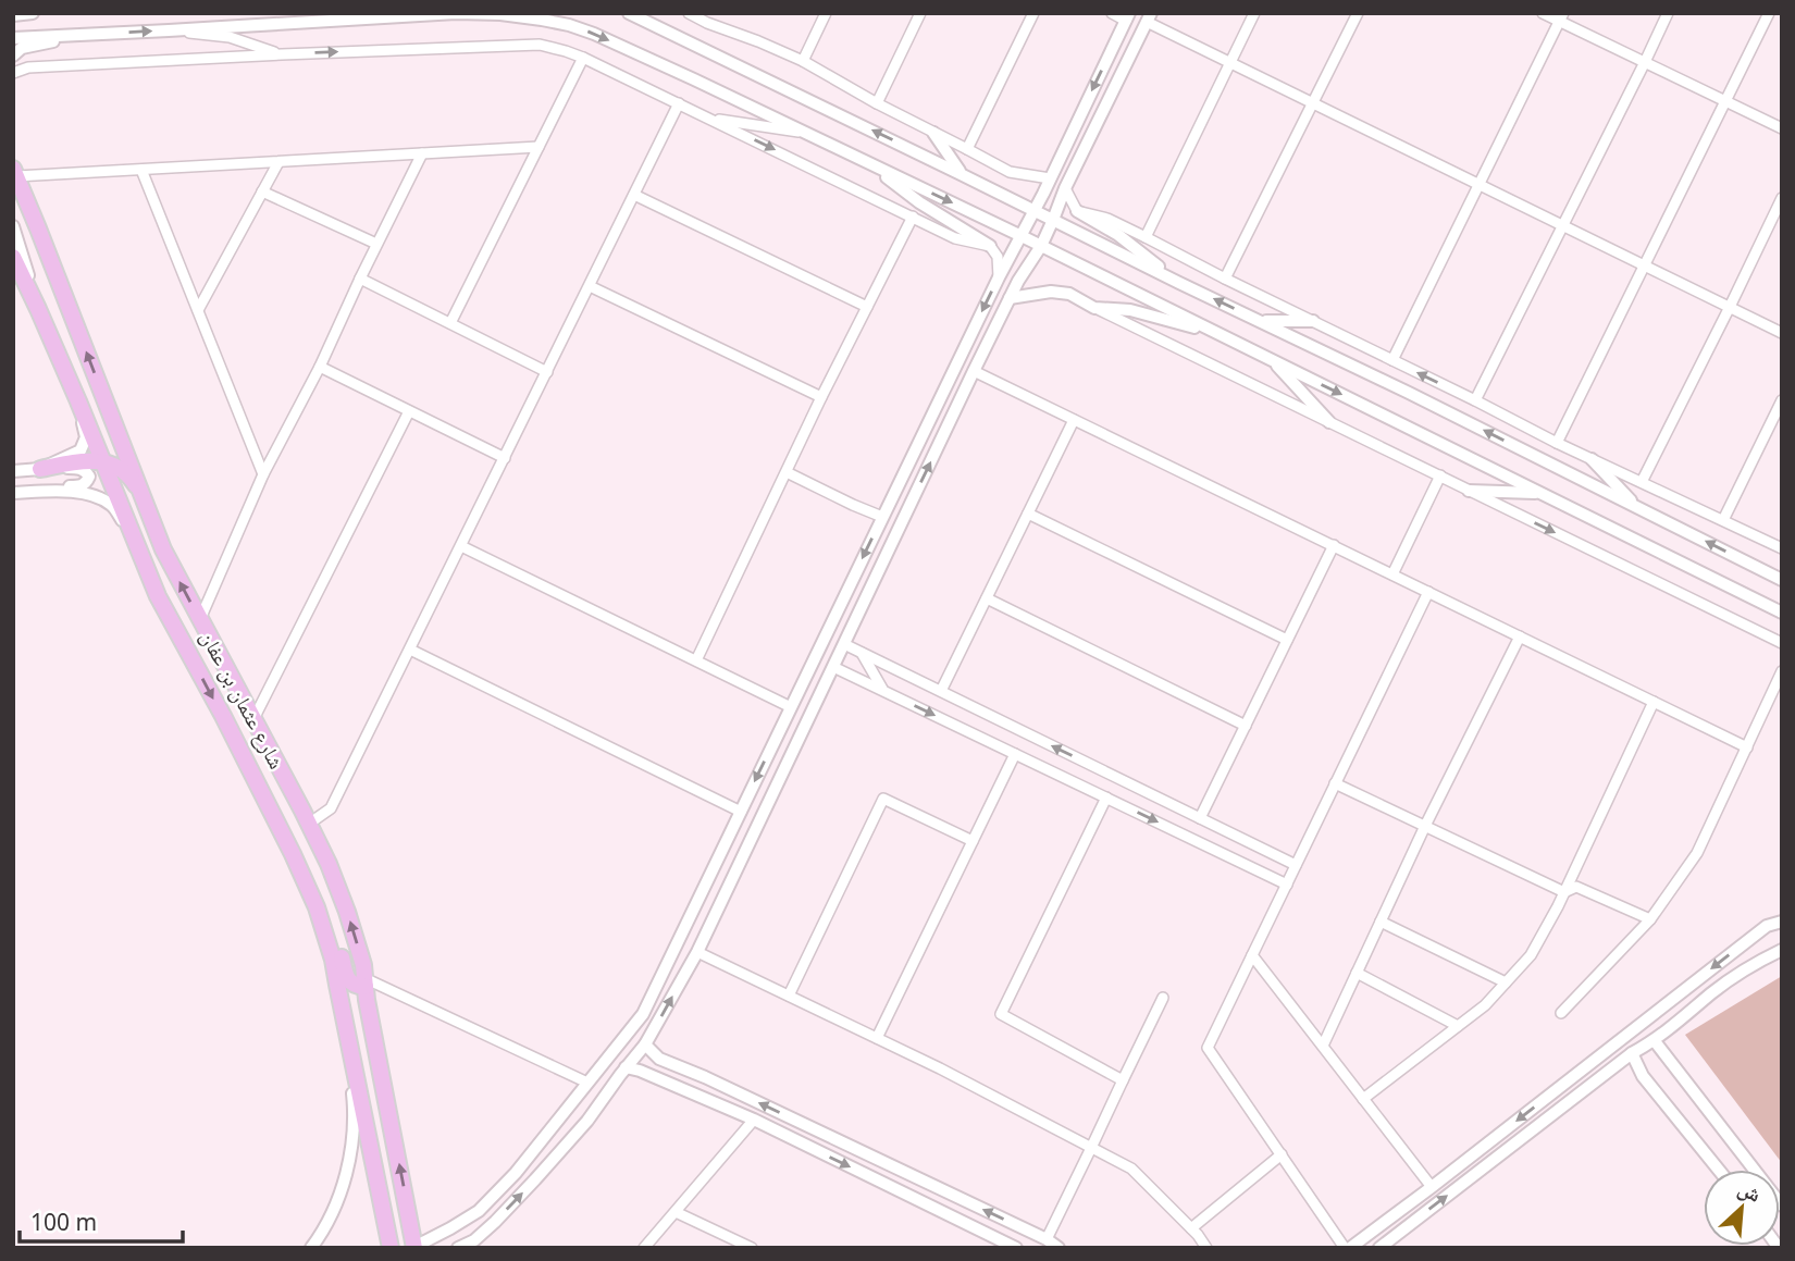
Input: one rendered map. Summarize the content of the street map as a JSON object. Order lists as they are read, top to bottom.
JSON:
{
  "streets": {
    "main road": ["شارع عثمان بن عفان"]
  },
  "scale_bar": "100 m",
  "north": "top right"
}
